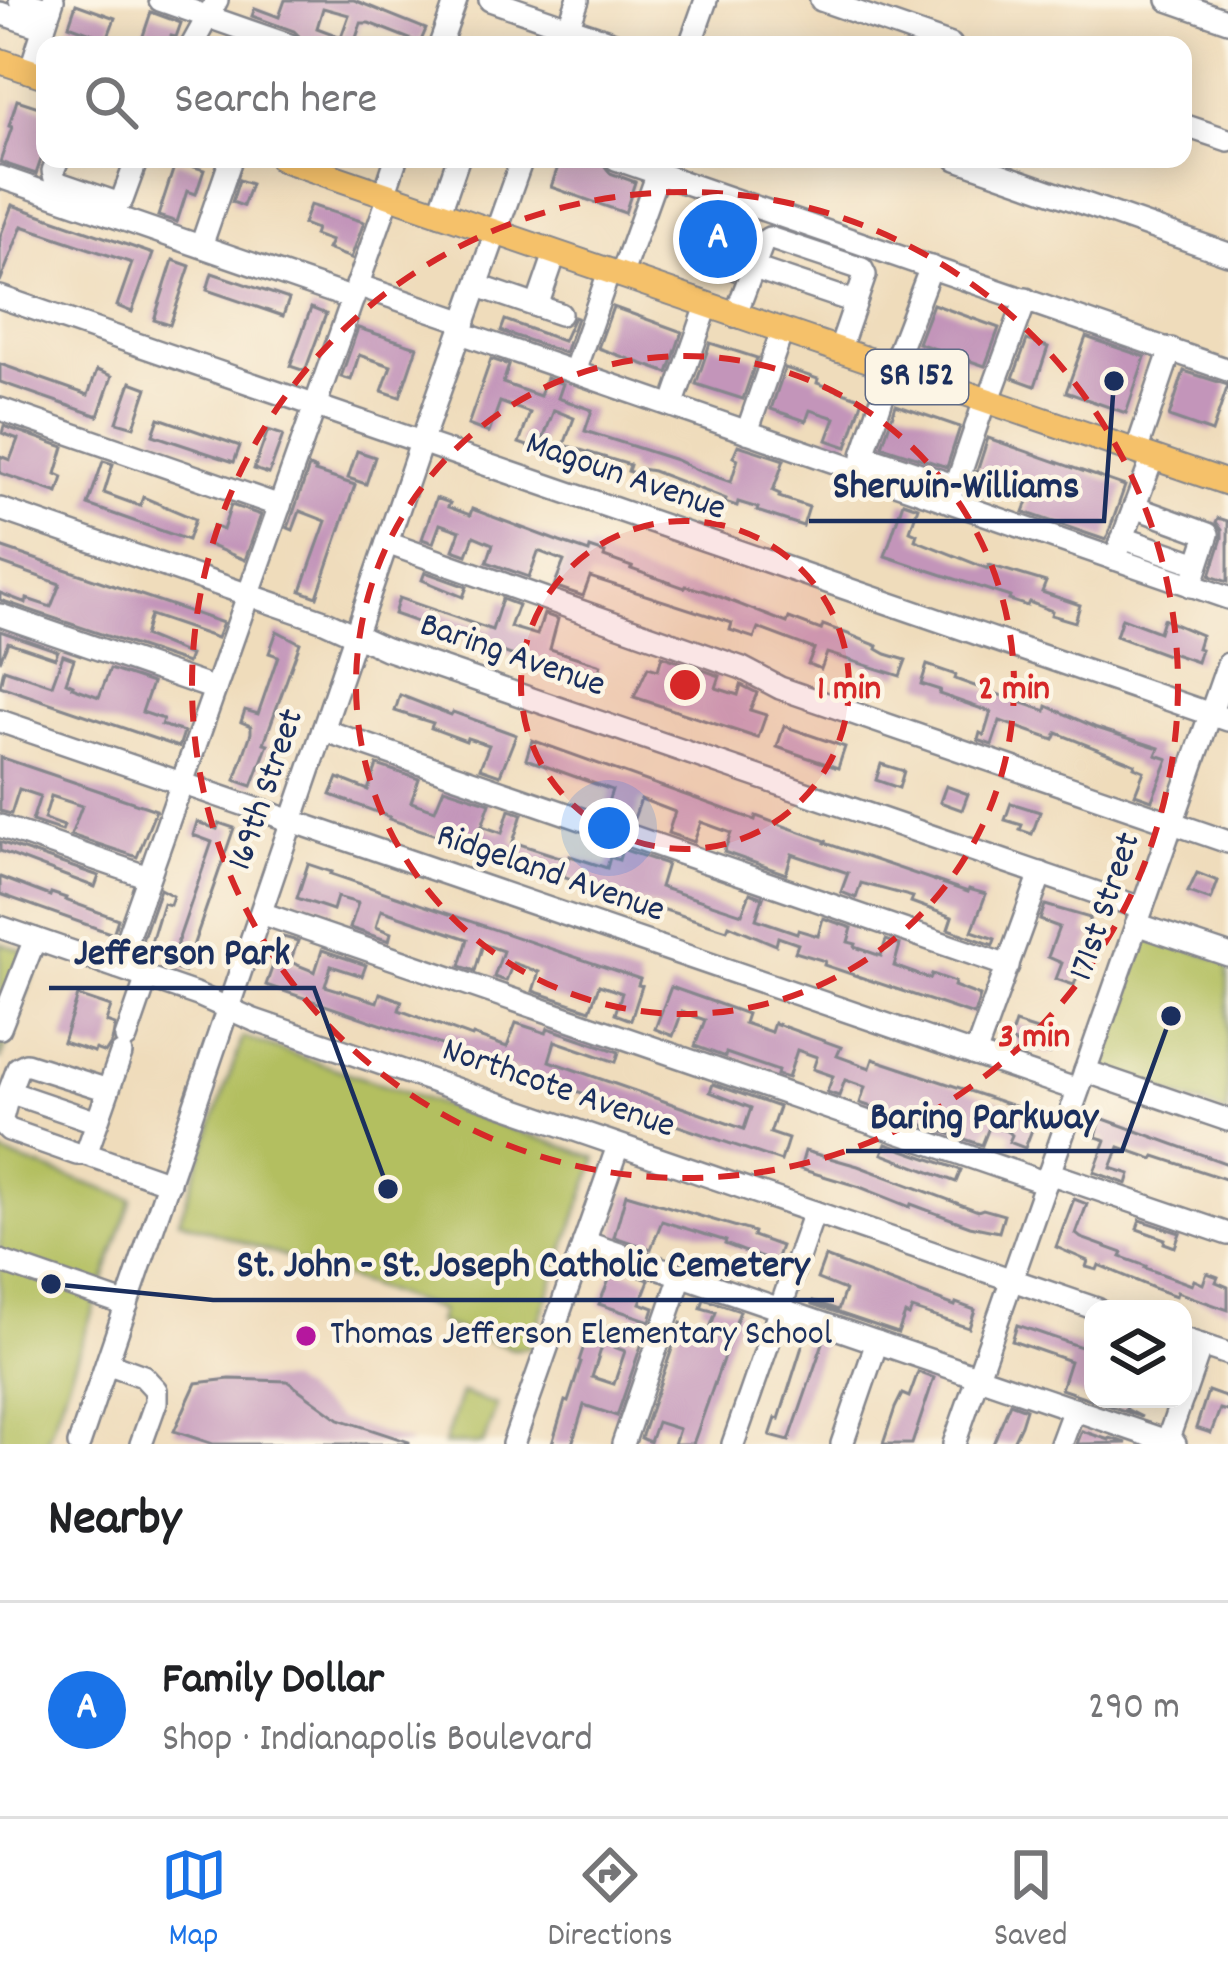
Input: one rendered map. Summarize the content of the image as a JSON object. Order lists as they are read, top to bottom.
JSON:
{
  "streets": {
    "main road": ["SR 152"],
    "street": [
      "Magoun Avenue",
      "Baring Avenue",
      "169th Street",
      "Ridgeland Avenue",
      "171st Street",
      "Northcote Avenue"
    ]
  },
  "crossings": [
    ["SR 152", "169th Street"],
    ["Magoun Avenue", "169th Street"],
    ["Magoun Avenue", "171st Street"],
    ["Baring Avenue", "169th Street"],
    ["Baring Avenue", "171st Street"],
    ["169th Street", "Ridgeland Avenue"],
    ["169th Street", "Northcote Avenue"],
    ["Ridgeland Avenue", "171st Street"],
    ["171st Street", "Northcote Avenue"]
  ],
  "places": [
    "Sherwin-Williams",
    "Baring Parkway",
    "Jefferson Park",
    "St. John - St. Joseph Catholic Cemetery",
    "Thomas Jefferson Elementary School"
  ],
  "page": {
    "search": "Search here",
    "pins": "A",
    "heading": "Nearby",
    "list": [
      {
        "mark": "A",
        "name": "Family Dollar",
        "note": "Shop · Indianapolis Boulevard",
        "value": "290 m"
      }
    ],
    "nav": ["Map", "Directions", "Saved"]
  },
  "rings": ["1 min", "2 min", "3 min"]
}
